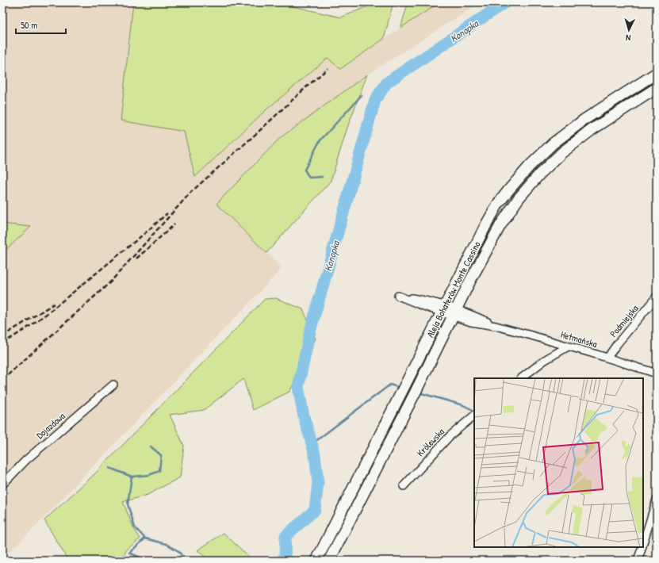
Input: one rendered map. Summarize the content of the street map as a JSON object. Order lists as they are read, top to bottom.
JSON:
{
  "streets": {
    "main road": ["Aleja Bohaterów Monte Cassino"],
    "street": [
      "Podmiejska",
      "Hetmańska",
      "Dojazdowa",
      "Królewska"
    ]
  },
  "crossings": [
    ["Aleja Bohaterów Monte Cassino", "Hetmańska"],
    ["Podmiejska", "Hetmańska"]
  ],
  "water": ["Konopka"],
  "scale_bar": "50 m",
  "north": "bottom"
}
